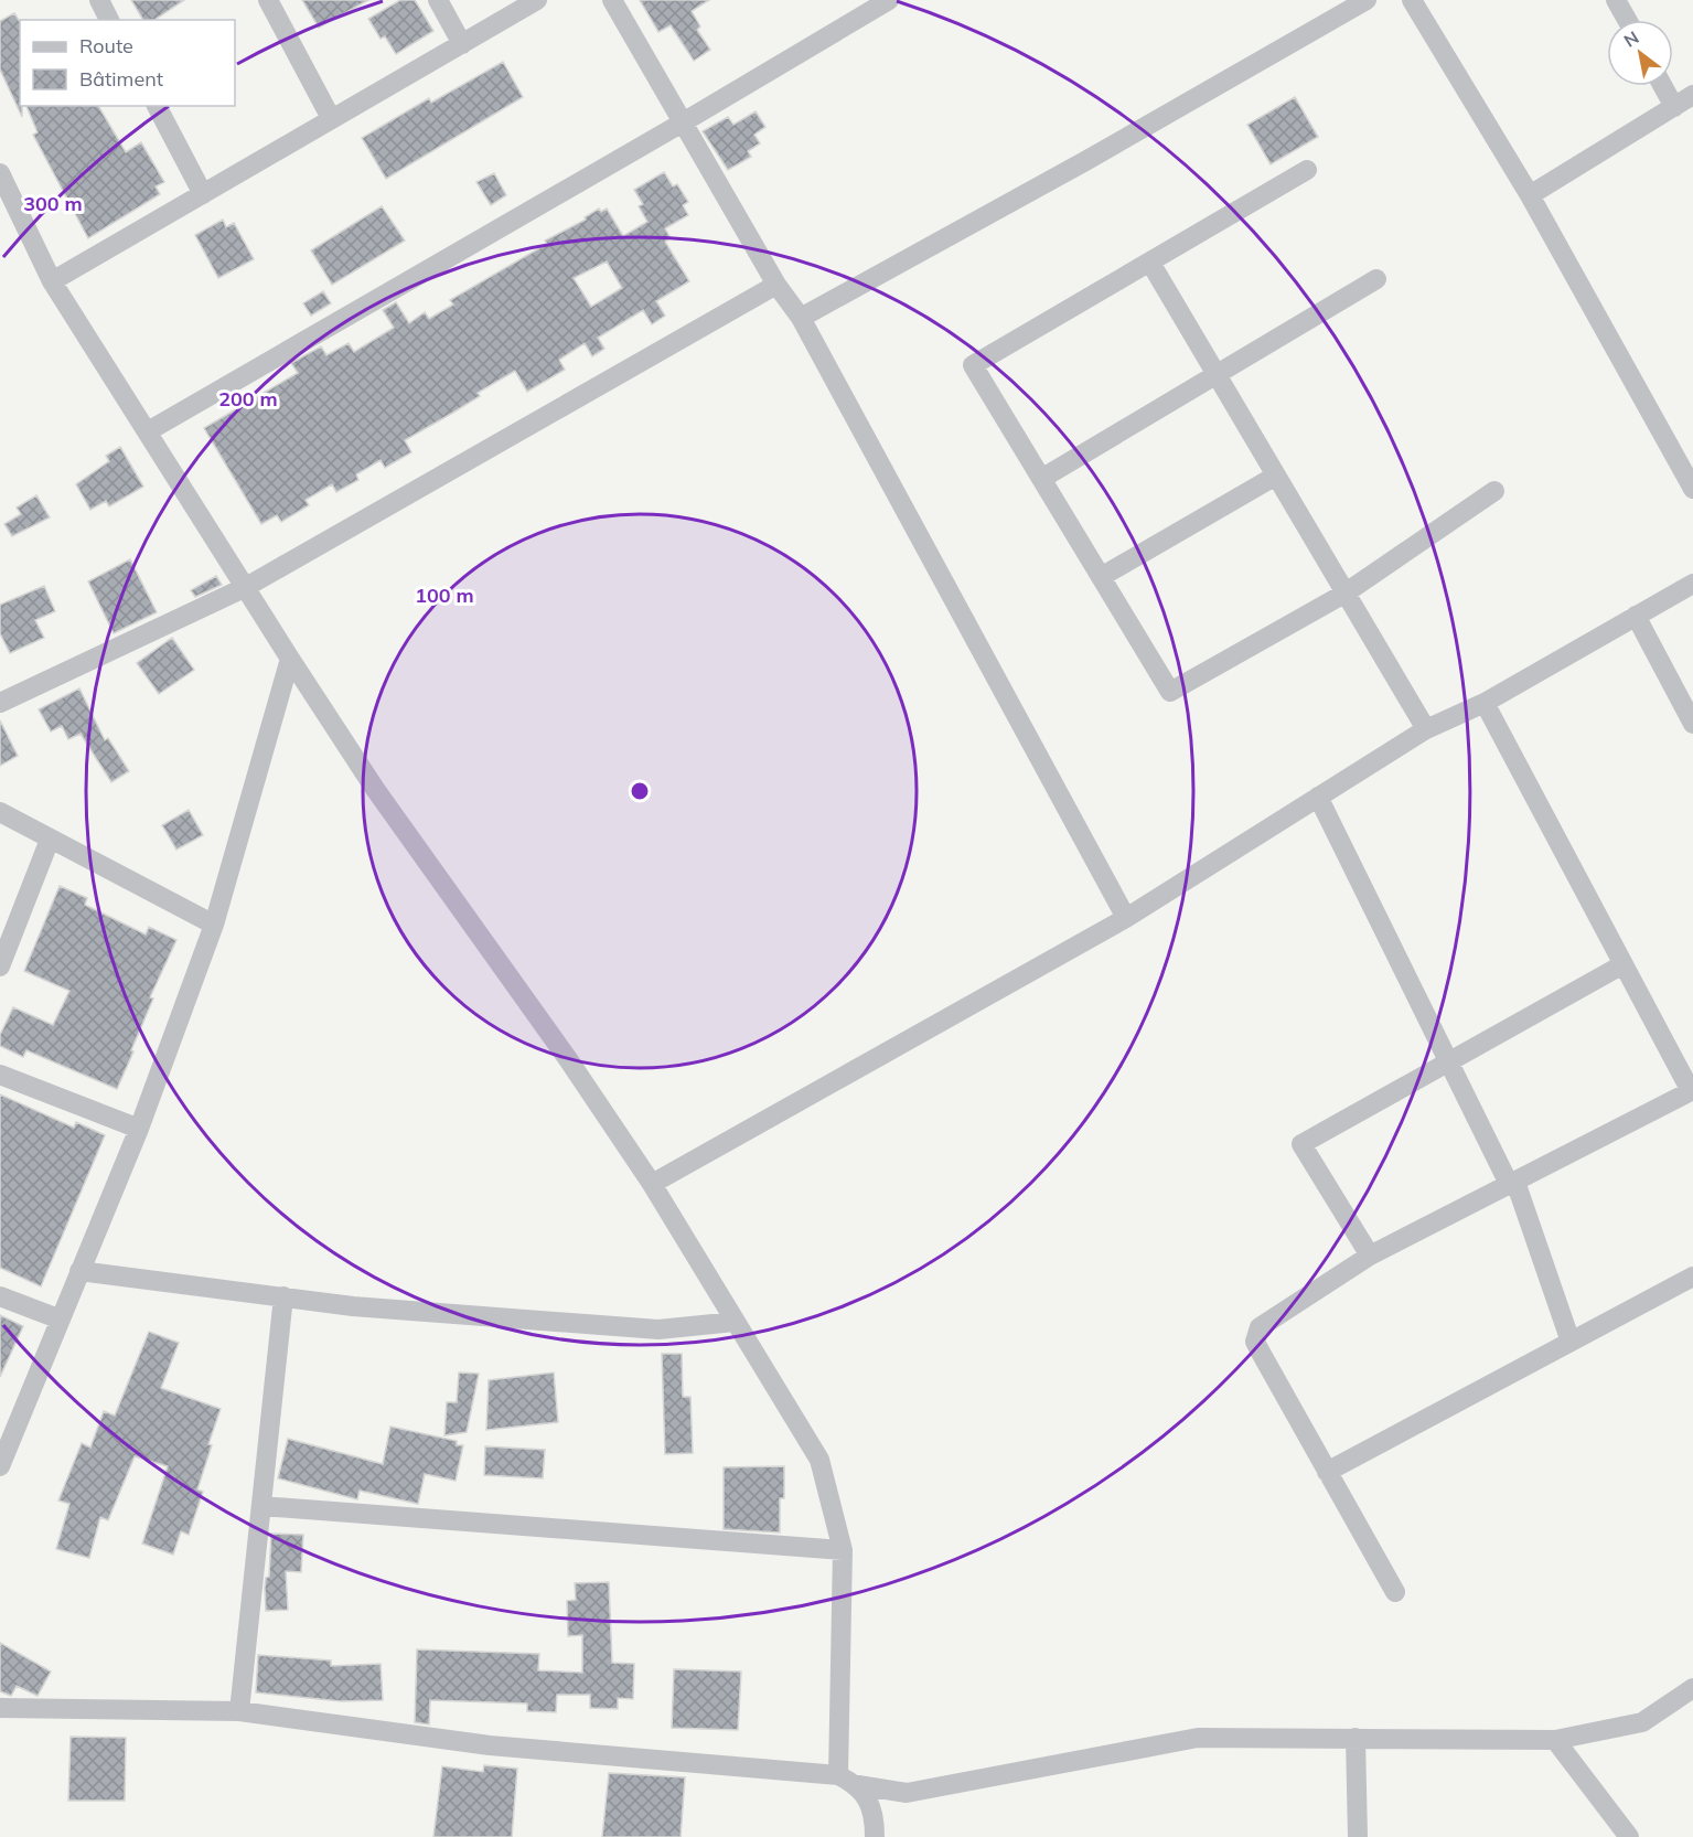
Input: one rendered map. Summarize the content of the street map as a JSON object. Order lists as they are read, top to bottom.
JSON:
{
  "legend": ["Route", "Bâtiment"],
  "north": "top left",
  "rings": ["300 m", "200 m", "100 m"]
}
